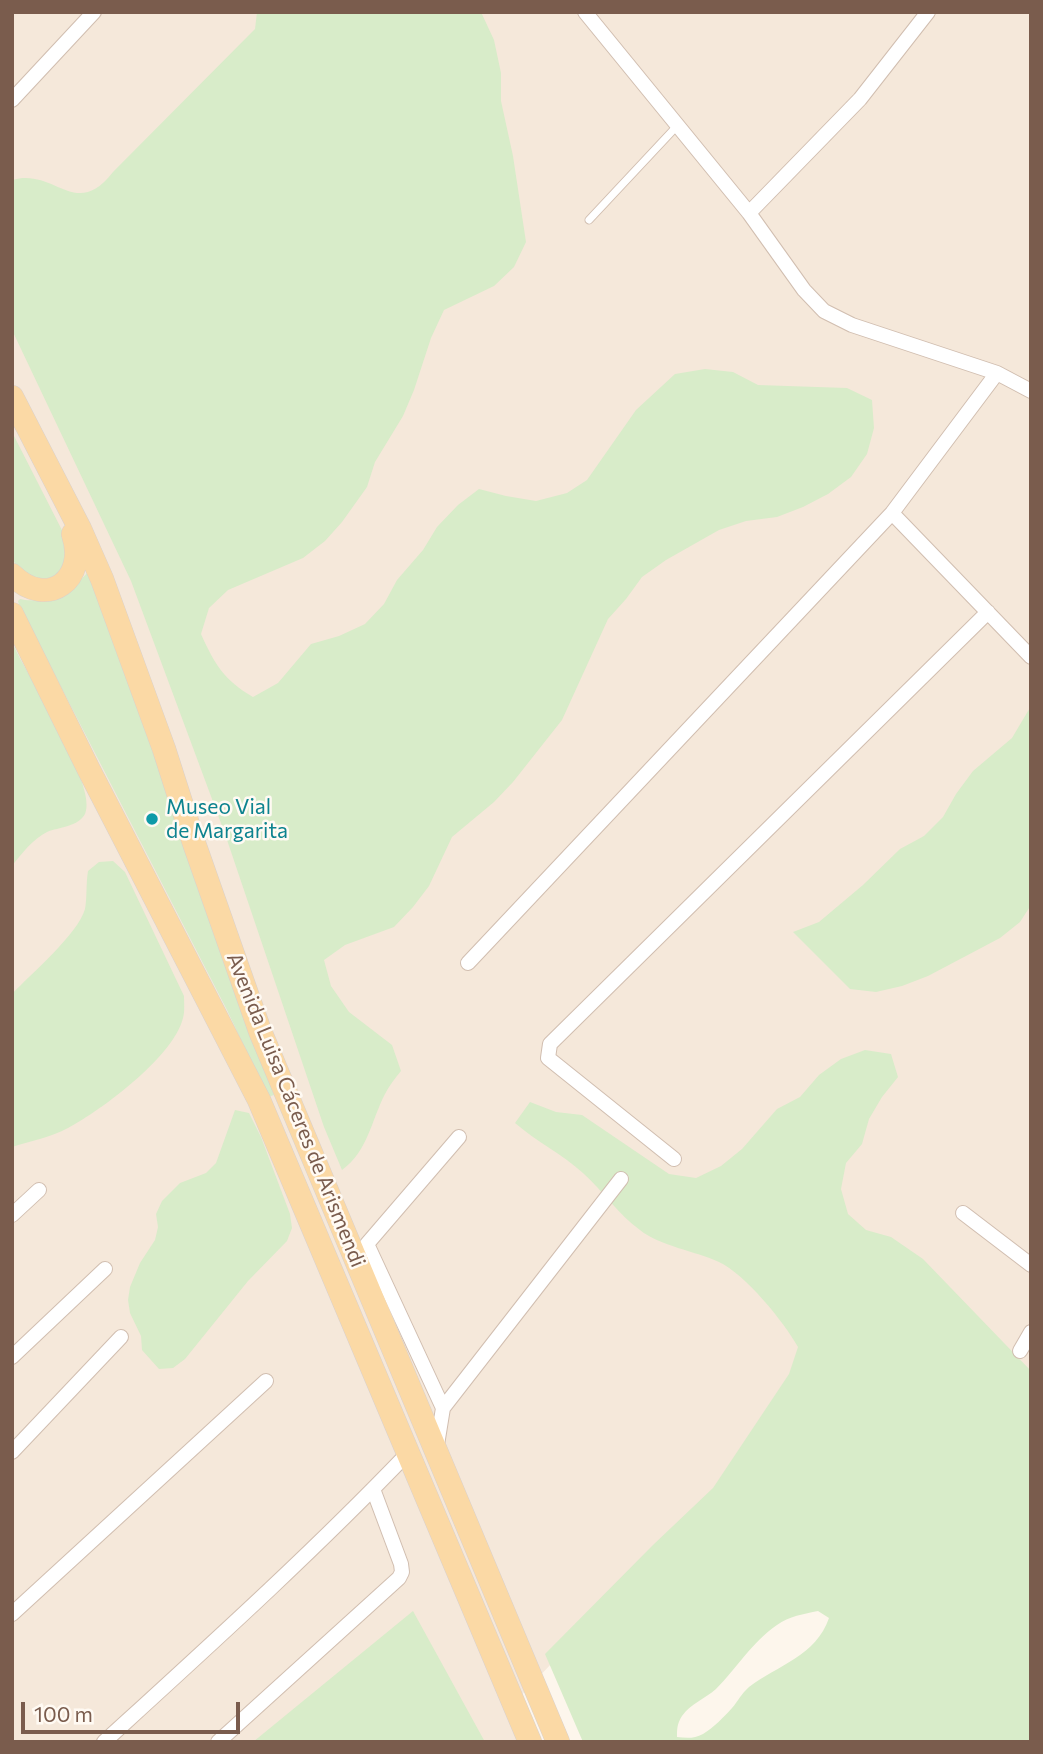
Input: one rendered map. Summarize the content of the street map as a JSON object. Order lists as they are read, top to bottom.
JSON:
{
  "streets": {
    "main road": ["Avenida Luisa Cáceres de Arismendi"]
  },
  "places": ["Museo Vial de Margarita"],
  "scale_bar": "100 m"
}
